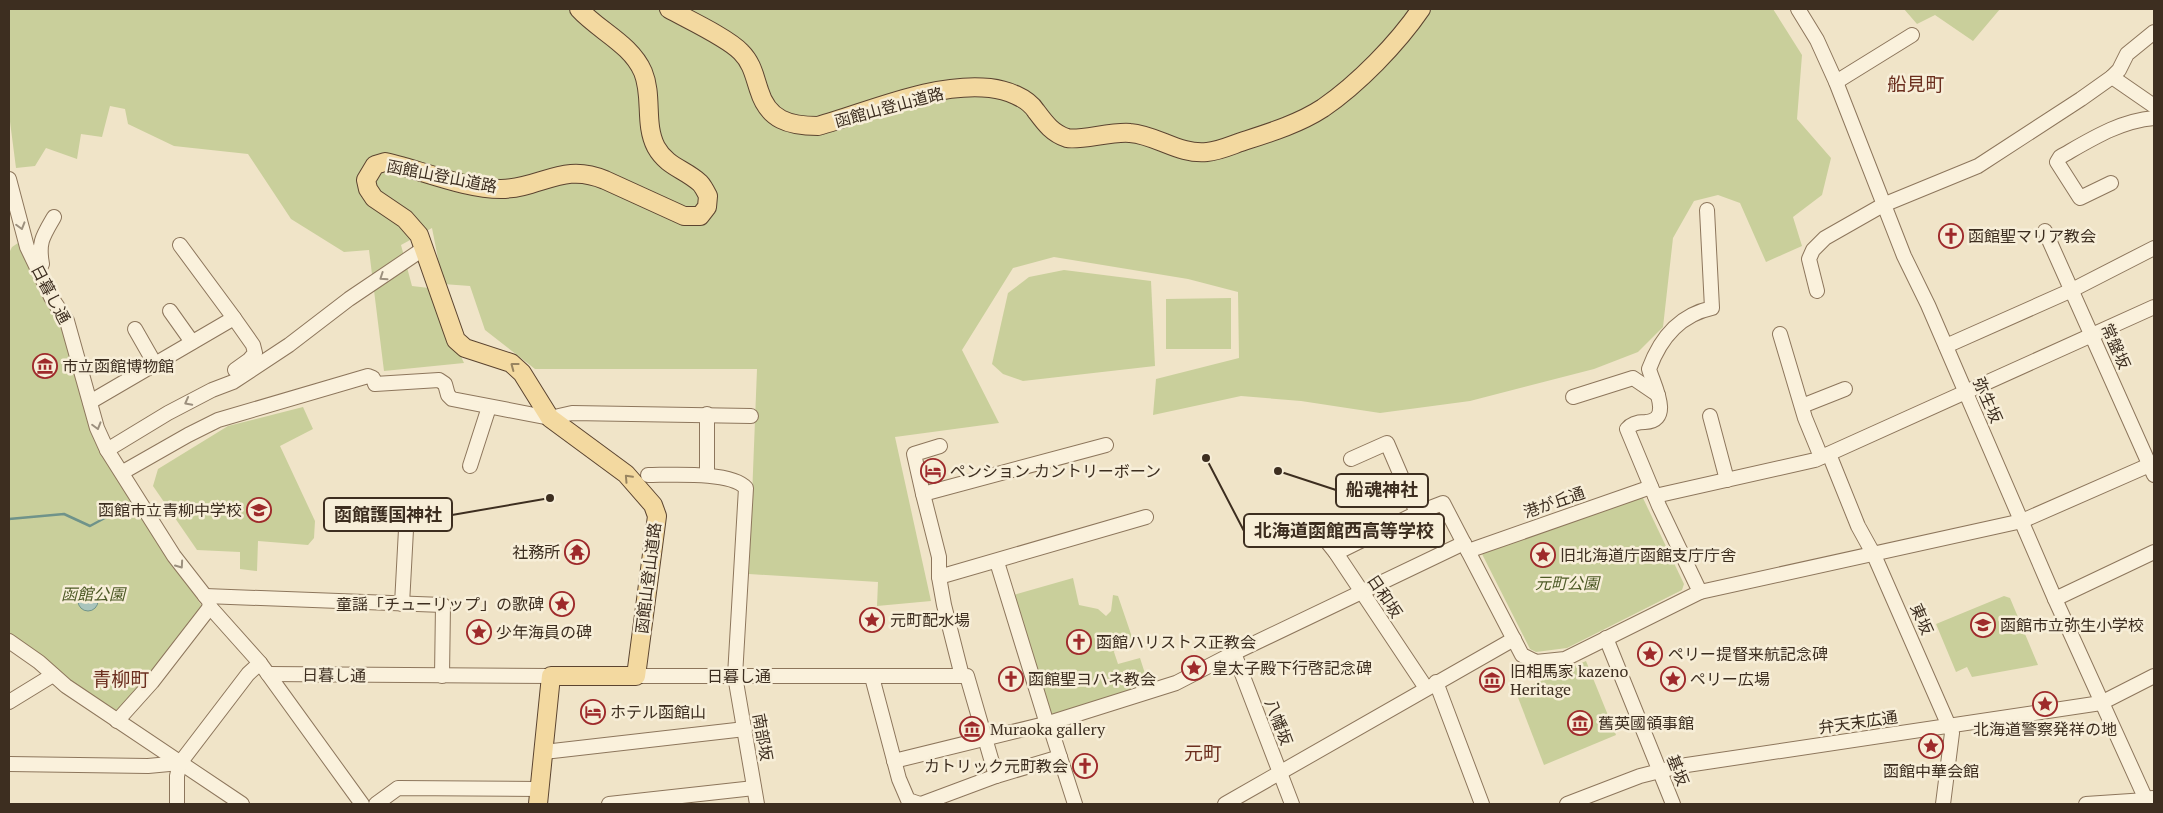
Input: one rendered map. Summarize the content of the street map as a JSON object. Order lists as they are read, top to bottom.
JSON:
{
  "streets": {
    "main road": ["函館山登山道路", "日暮し通"],
    "street": [
      "常盤坂",
      "弥生坂",
      "港が丘通",
      "日和坂",
      "東坂",
      "八幡坂",
      "弁天末広通",
      "南部坂",
      "基坂"
    ]
  },
  "crossings": [
    ["函館山登山道路", "日暮し通"],
    ["日暮し通", "南部坂"],
    ["常盤坂", "港が丘通"],
    ["弥生坂", "港が丘通"],
    ["弥生坂", "弁天末広通"],
    ["港が丘通", "日和坂"],
    ["港が丘通", "東坂"],
    ["港が丘通", "八幡坂"],
    ["東坂", "弁天末広通"],
    ["弁天末広通", "基坂"]
  ],
  "districts": ["船見町", "青柳町", "元町"],
  "parks": ["元町公園", "函館公園"],
  "places": {
    "church": [
      "函館聖マリア教会",
      "函館ハリストス正教会",
      "函館聖ヨハネ教会",
      "カトリック元町教会"
    ],
    "museum": [
      "市立函館博物館",
      "旧相馬家 kazeno Heritage",
      "舊英國領事館",
      "Muraoka gallery"
    ],
    "other": ["北海道函館西高等学校", "船魂神社", "函館護国神社"],
    "hotel": ["ペンション カントリーボーン", "ホテル函館山"],
    "school or university": ["函館市立青柳中学校", "函館市立弥生小学校"],
    "temple": ["社務所"],
    "place": [
      "旧北海道庁函館支庁庁舎",
      "童謡「チューリップ」の歌碑",
      "元町配水場",
      "少年海員の碑",
      "ペリー提督来航記念碑",
      "皇太子殿下行啓記念碑",
      "ペリー広場",
      "北海道警察発祥の地",
      "函館中華会館"
    ]
  }
}
